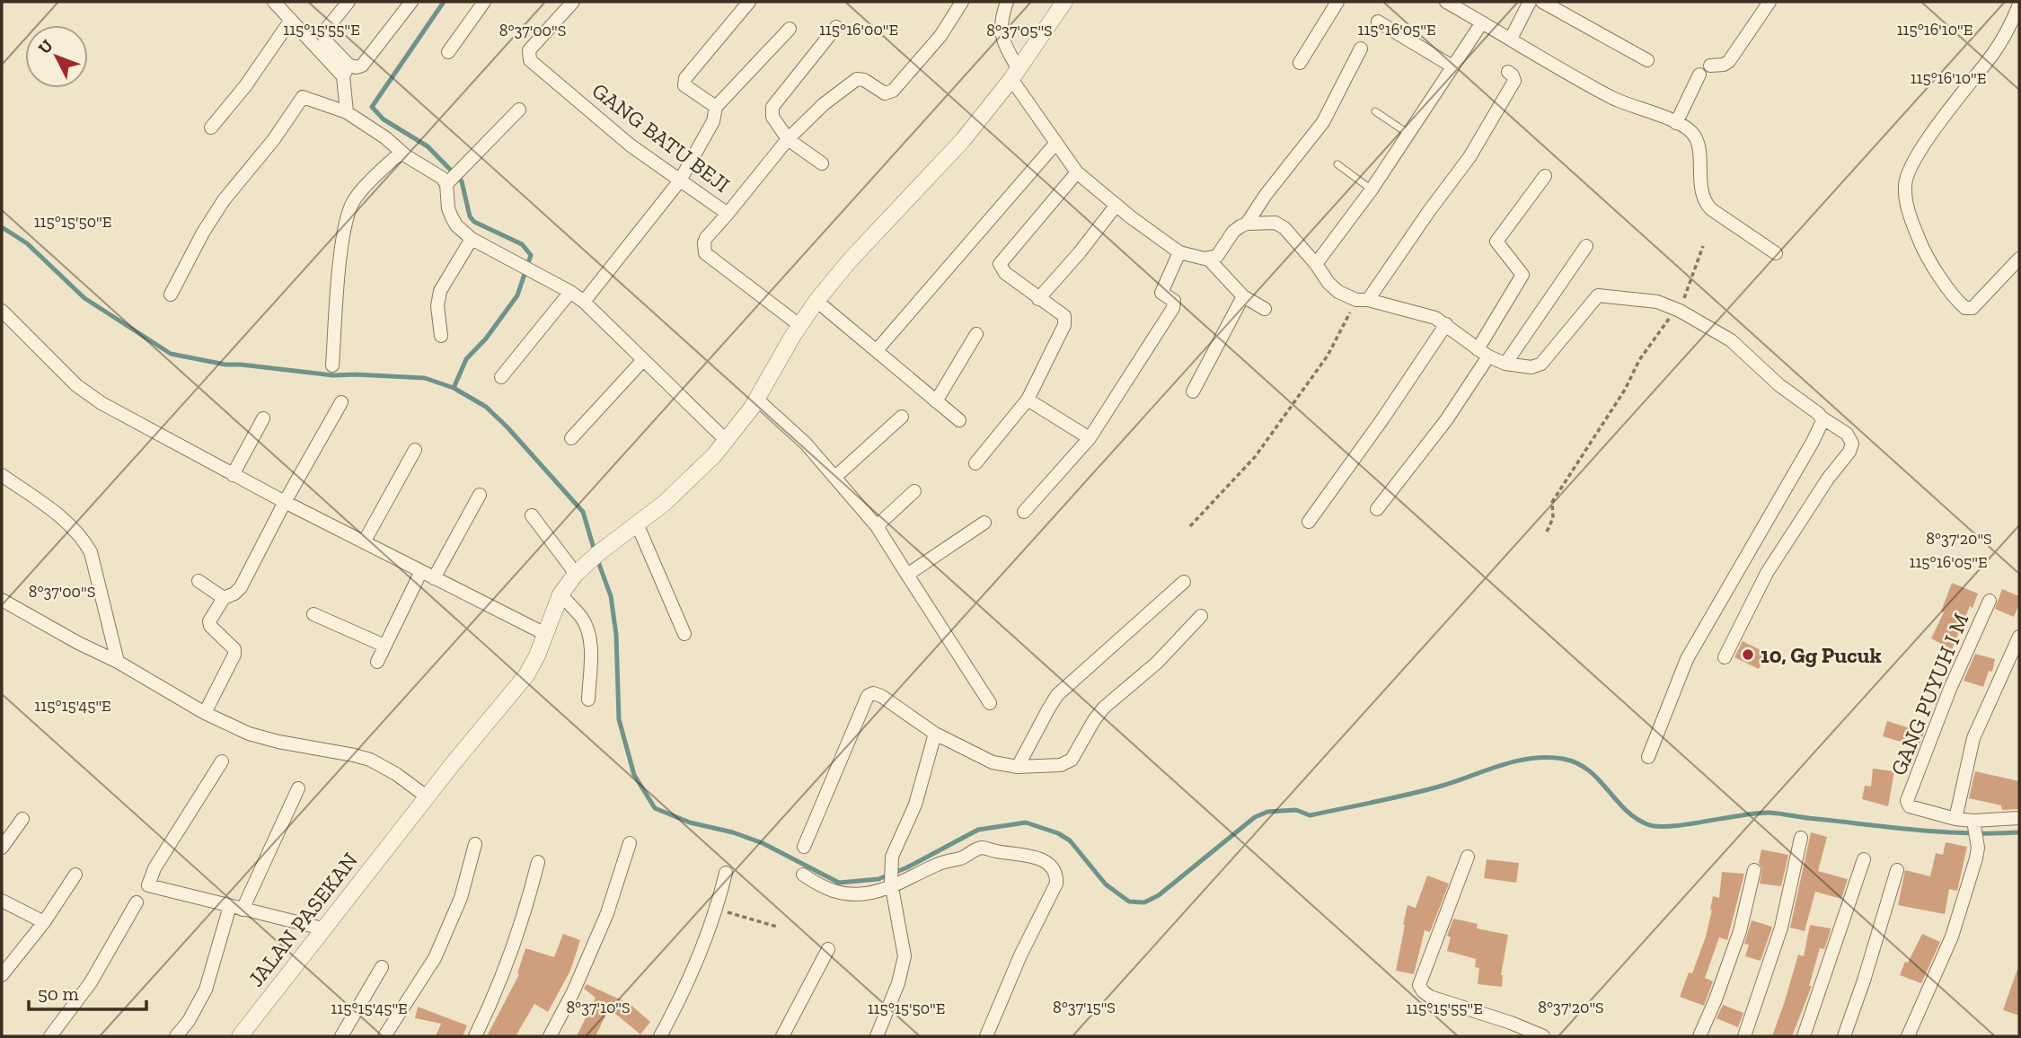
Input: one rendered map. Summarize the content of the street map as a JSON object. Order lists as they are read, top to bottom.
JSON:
{
  "streets": {
    "street": ["GANG BATU BEJI", "GANG PUYUH I M", "JALAN PASEKAN"]
  },
  "crossings": [
    ["GANG BATU BEJI", "JALAN PASEKAN"]
  ],
  "places": ["10, Gg Pucuk"],
  "scale_bar": "50 m",
  "north": "top left",
  "coordinates": [
    "115°15'55\"E",
    "115°16'00\"E",
    "115°16'05\"E",
    "115°16'10\"E",
    "8°37'00\"S",
    "8°37'05\"S",
    "115°15'50\"E",
    "8°37'20\"S",
    "115°15'45\"E",
    "8°37'10\"S",
    "8°37'15\"S"
  ]
}
